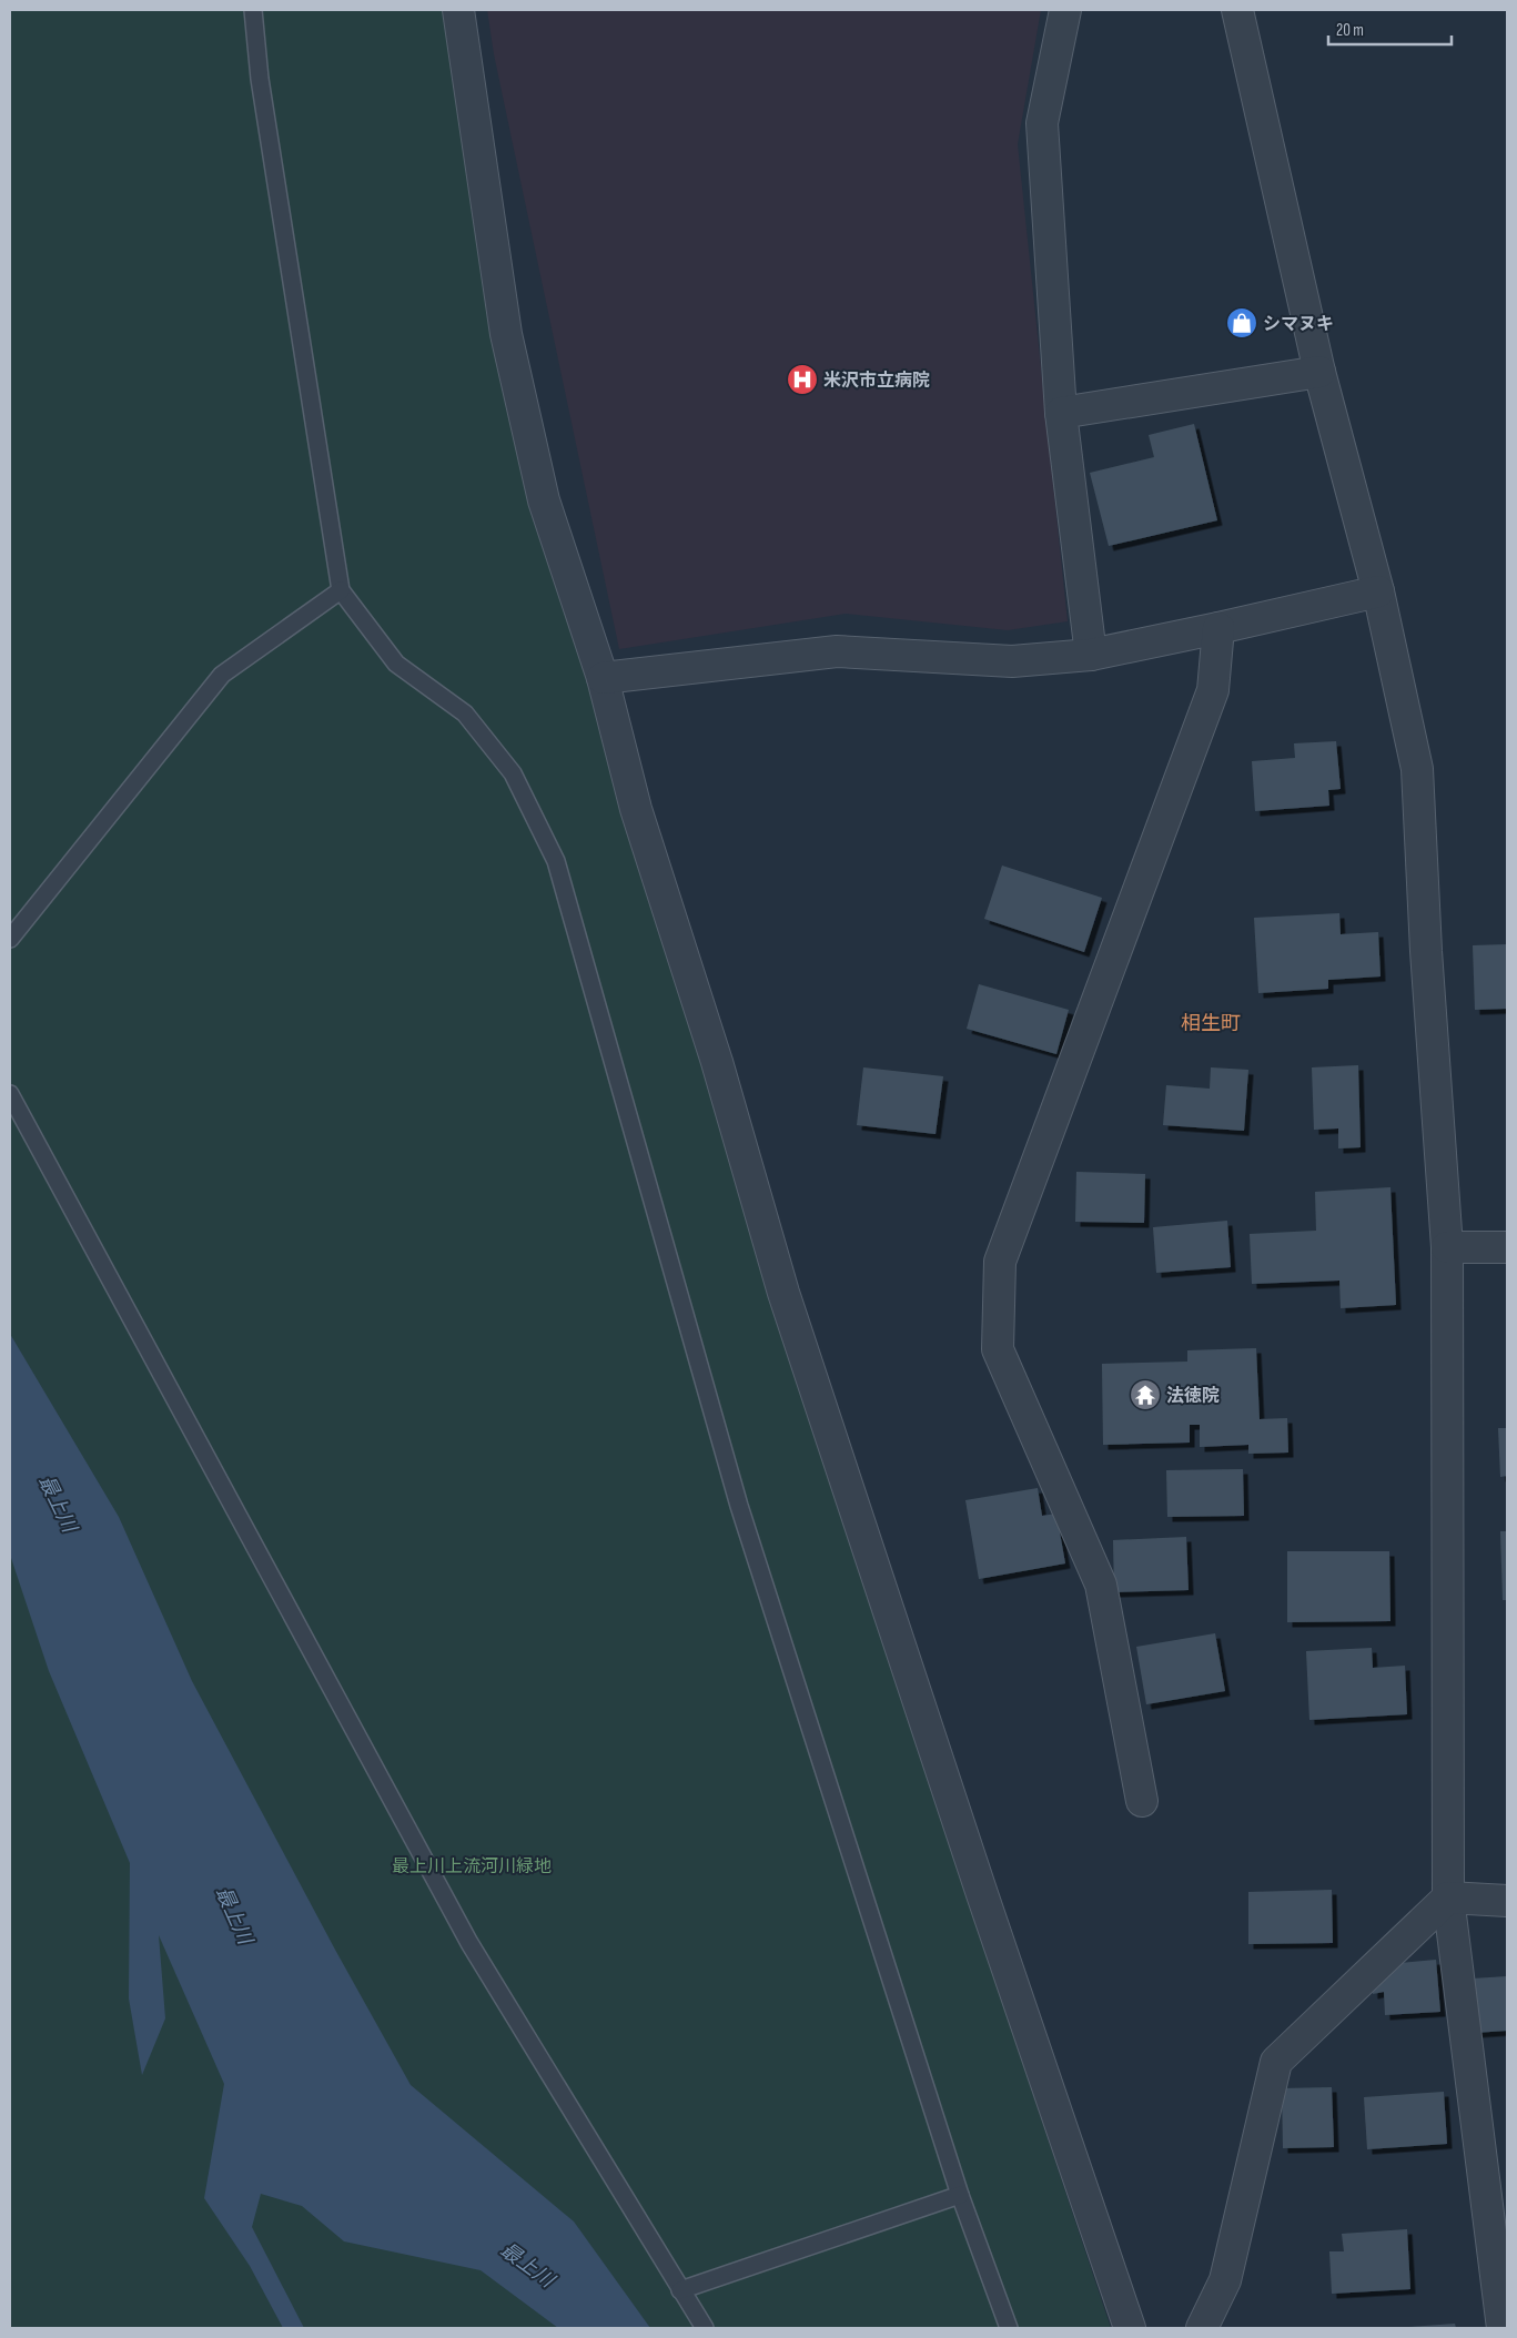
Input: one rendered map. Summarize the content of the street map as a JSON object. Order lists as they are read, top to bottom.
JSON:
{
  "districts": ["相生町"],
  "water": ["最上川"],
  "parks": ["最上川上流河川緑地"],
  "places": {
    "shop": ["シマヌキ"],
    "hospital": ["米沢市立病院"],
    "temple": ["法徳院"]
  },
  "scale_bar": "20 m"
}
